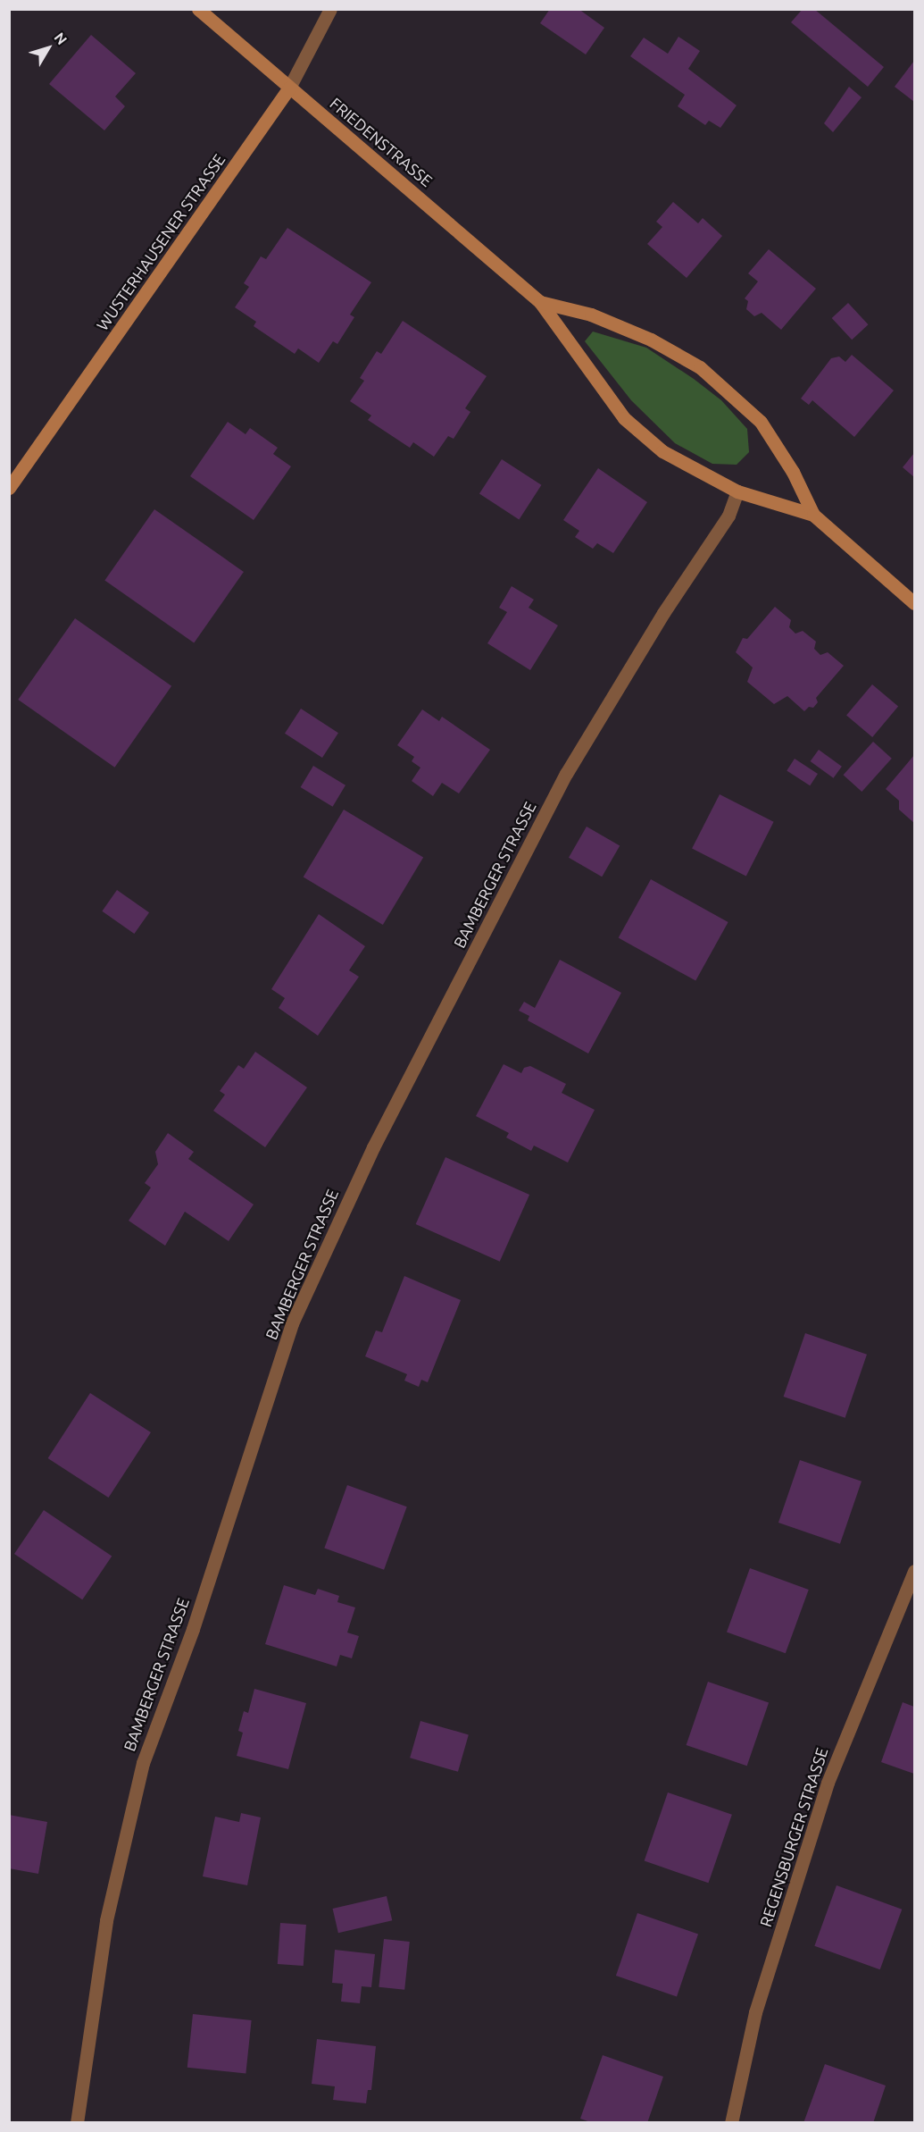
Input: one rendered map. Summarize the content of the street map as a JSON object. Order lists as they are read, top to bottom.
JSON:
{
  "streets": {
    "street": [
      "FRIEDENSTRASSE",
      "WUSTERHAUSENER STRASSE",
      "BAMBERGER STRASSE",
      "REGENSBURGER STRASSE"
    ]
  },
  "crossings": [
    ["FRIEDENSTRASSE", "WUSTERHAUSENER STRASSE"],
    ["FRIEDENSTRASSE", "BAMBERGER STRASSE"]
  ],
  "north": "top right"
}
